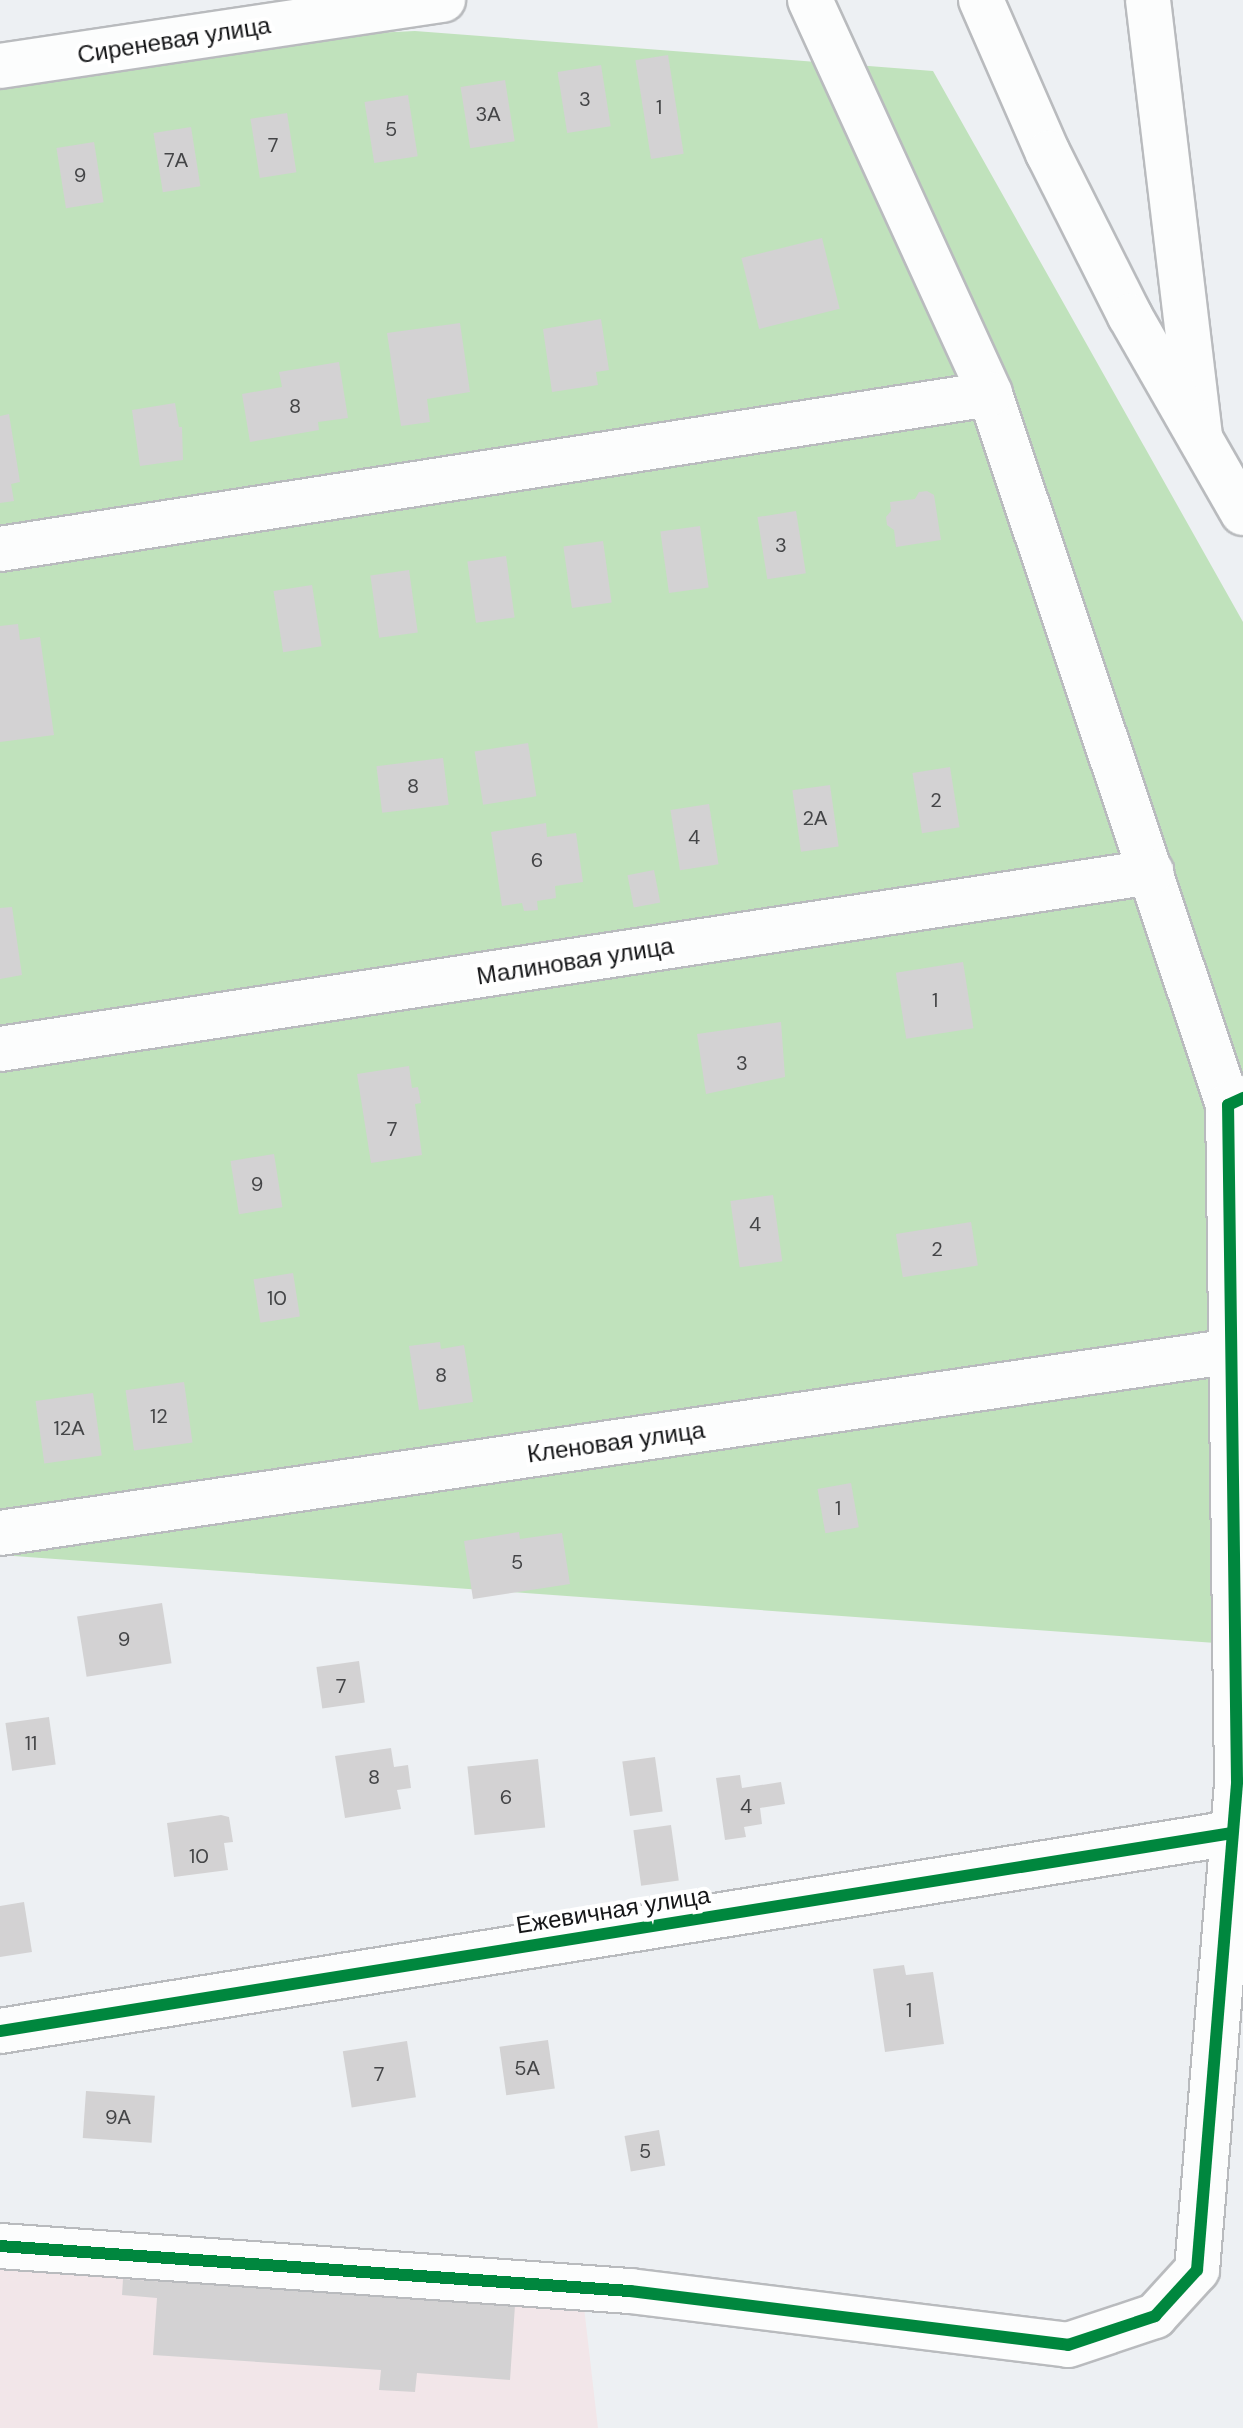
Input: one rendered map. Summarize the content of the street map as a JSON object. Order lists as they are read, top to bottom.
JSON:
{
  "streets": {
    "street": [
      "Сиреневая улица",
      "Малиновая улица",
      "Кленовая улица",
      "Ежевичная улица"
    ]
  },
  "house_numbers": [
    "3",
    "1",
    "3А",
    "5",
    "7",
    "7А",
    "9",
    "8",
    "3",
    "8",
    "2",
    "2А",
    "4",
    "6",
    "1",
    "3",
    "7",
    "9",
    "4",
    "2",
    "10",
    "8",
    "12",
    "12А",
    "1",
    "5",
    "9",
    "7",
    "11",
    "8",
    "6",
    "4",
    "10",
    "1",
    "5А",
    "7",
    "9А",
    "5"
  ]
}
